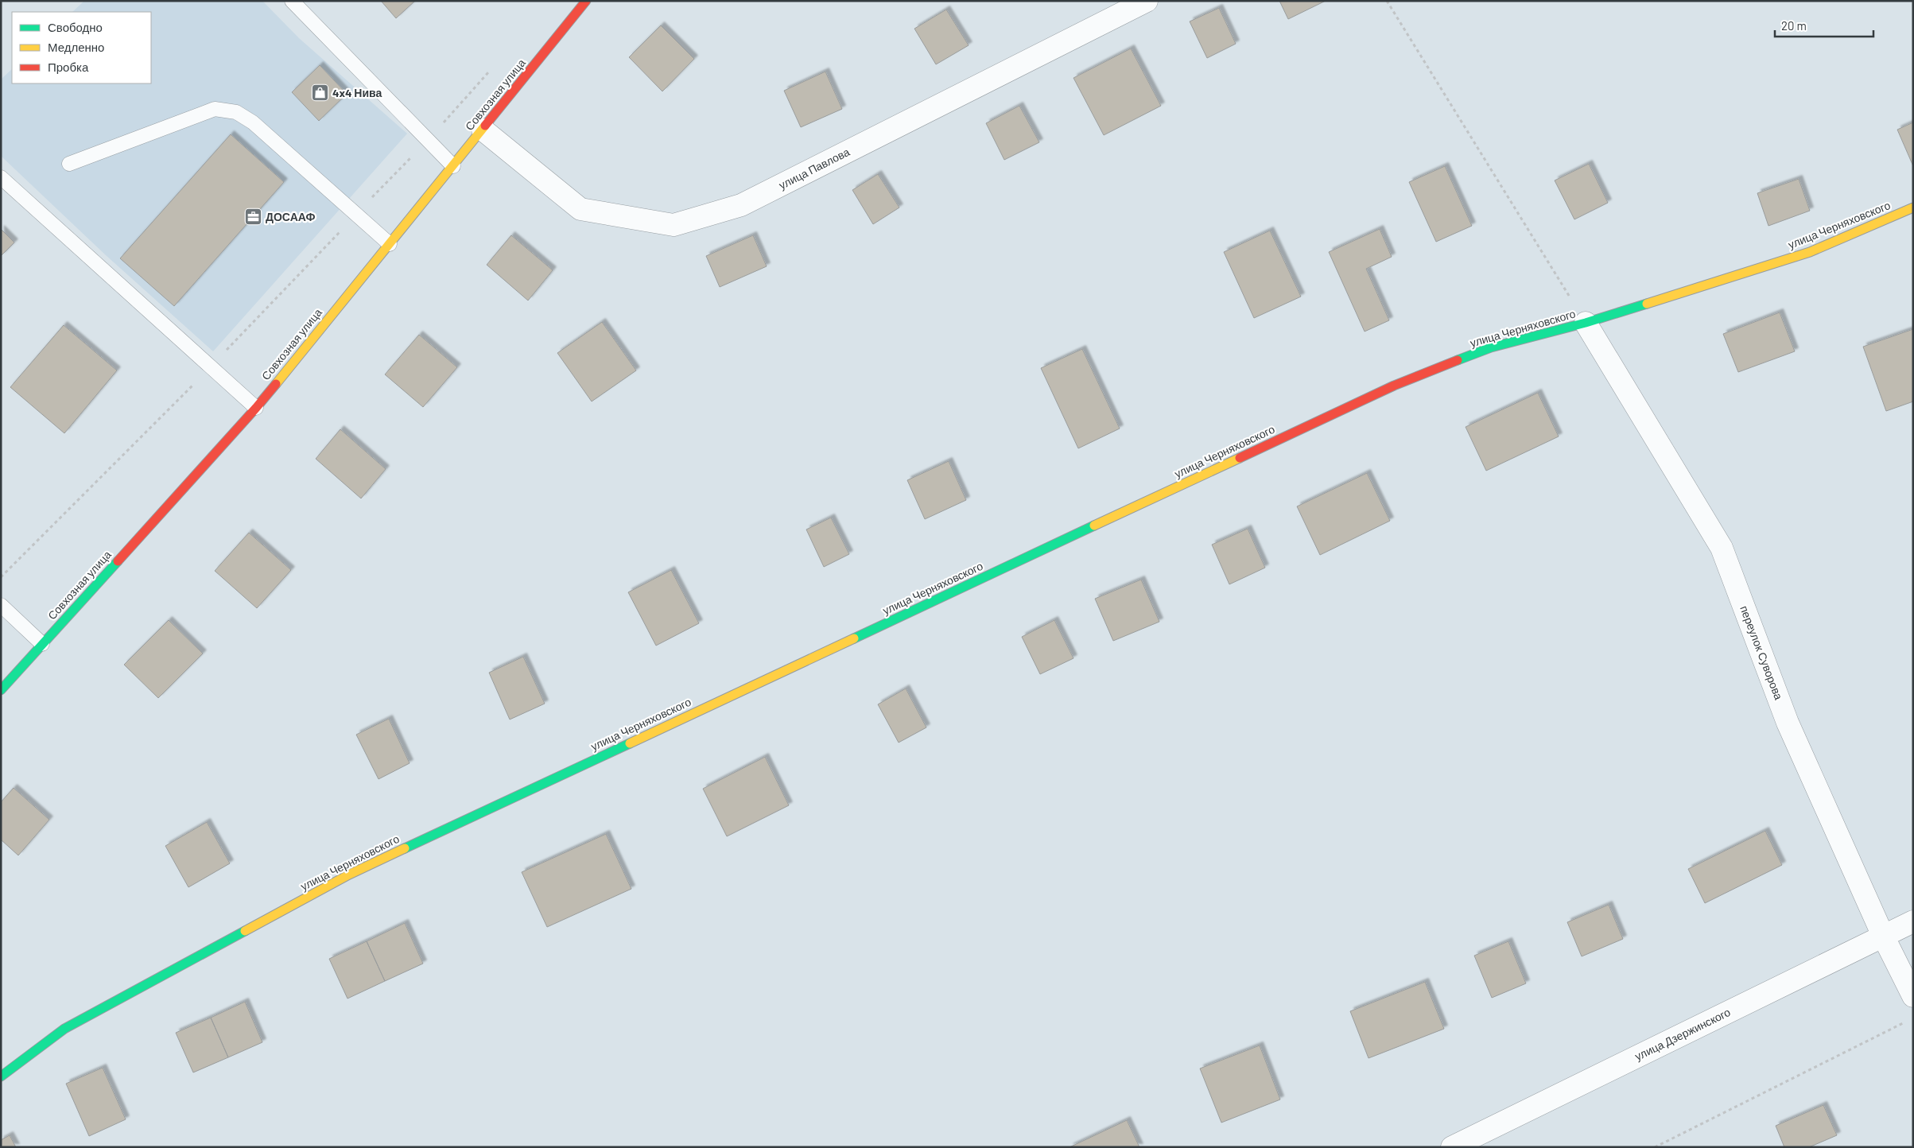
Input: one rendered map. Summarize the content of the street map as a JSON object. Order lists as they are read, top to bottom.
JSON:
{
  "streets": {
    "street": [
      "Совхозная улица",
      "улица Павлова",
      "улица Черняховского",
      "переулок Суворова",
      "улица Дзержинского"
    ]
  },
  "crossings": [
    ["Совхозная улица", "улица Павлова"],
    ["улица Черняховского", "переулок Суворова"],
    ["переулок Суворова", "улица Дзержинского"]
  ],
  "places": {
    "shop": ["4x4 Нива"],
    "office": ["ДОСААФ"]
  },
  "legend": ["Свободно", "Медленно", "Пробка"],
  "scale_bar": "20 m"
}
